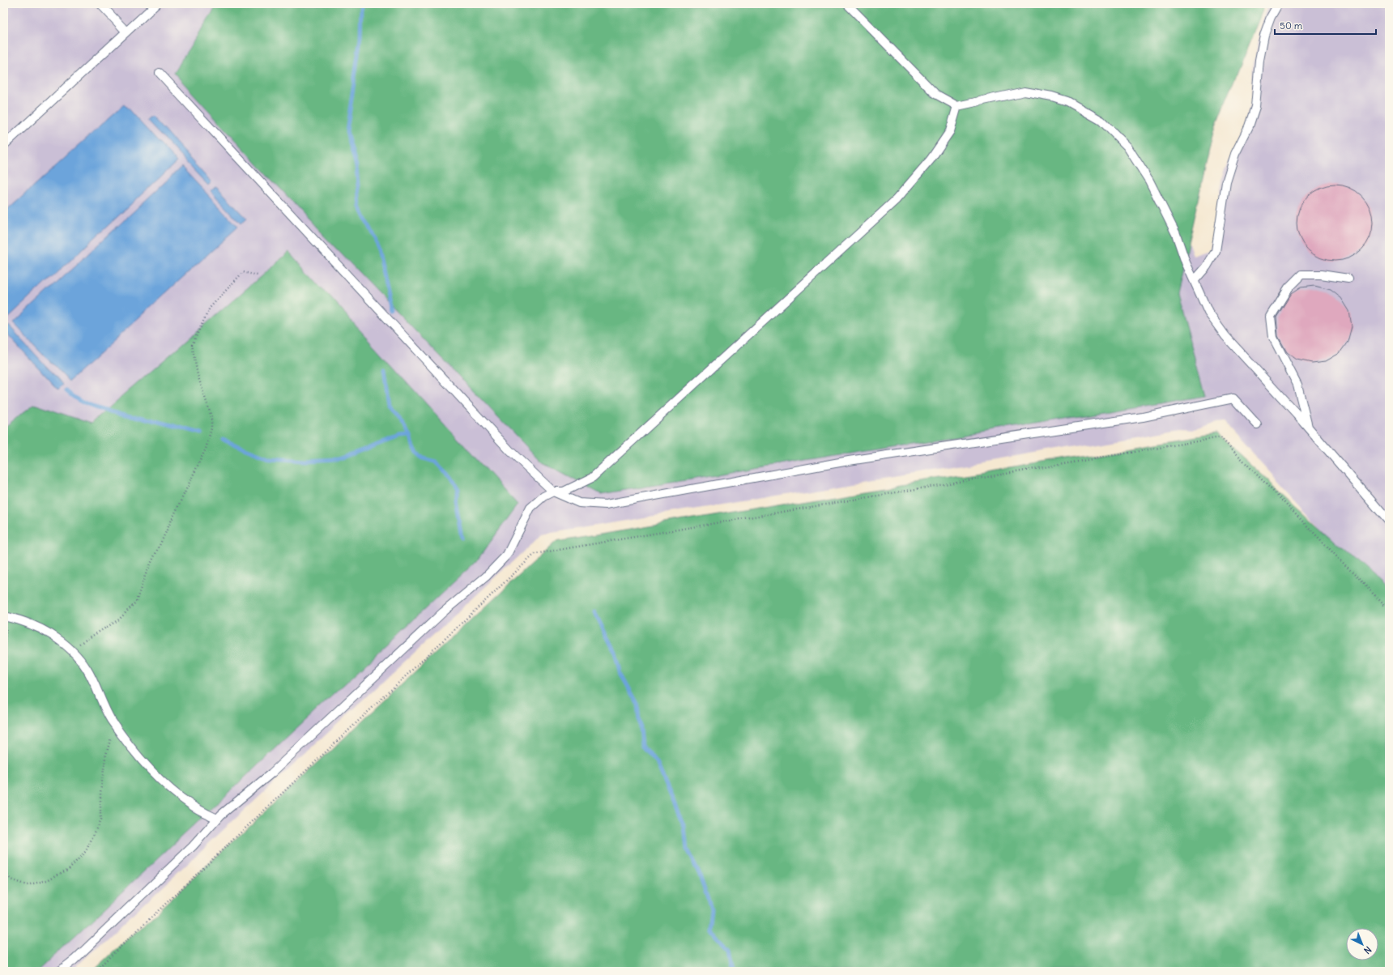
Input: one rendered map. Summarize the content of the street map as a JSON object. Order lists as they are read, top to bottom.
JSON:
{
  "scale_bar": "50 m",
  "north": "bottom right"
}
